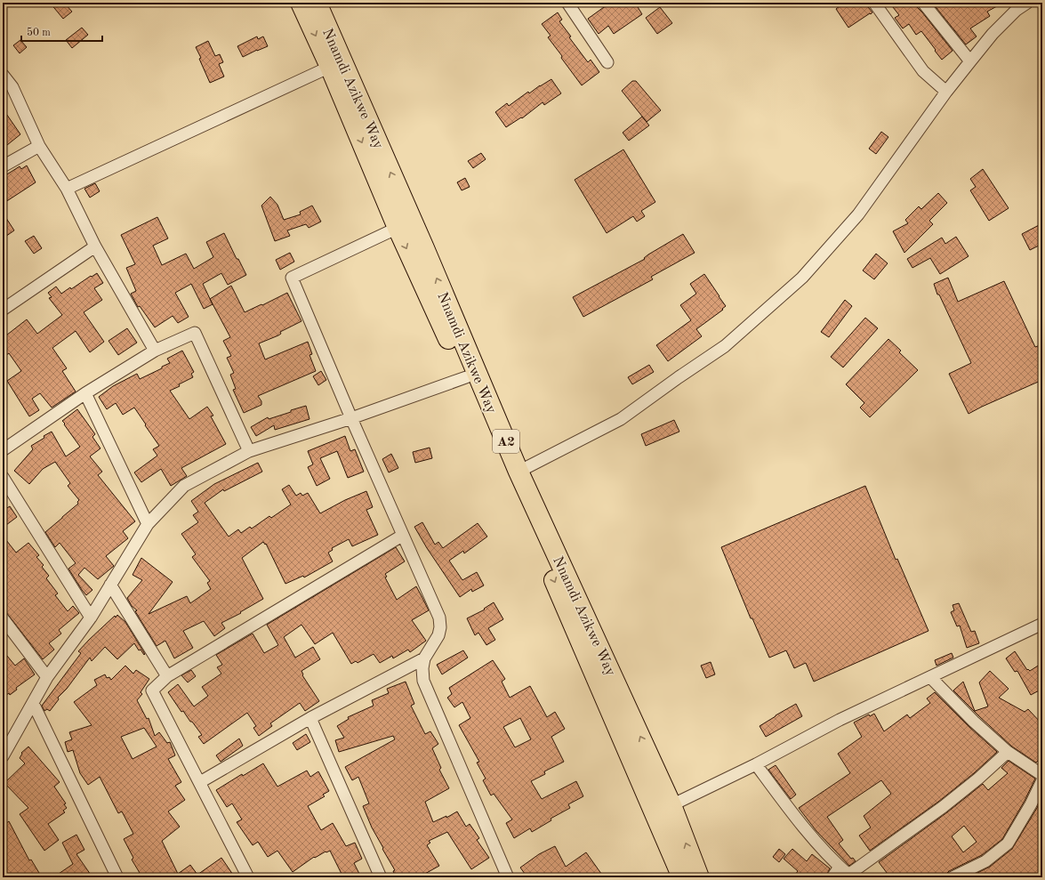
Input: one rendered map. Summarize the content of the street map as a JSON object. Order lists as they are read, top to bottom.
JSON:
{
  "streets": {
    "highway": ["Nnamdi Azikwe Way", "A2"]
  },
  "scale_bar": "50 m"
}
